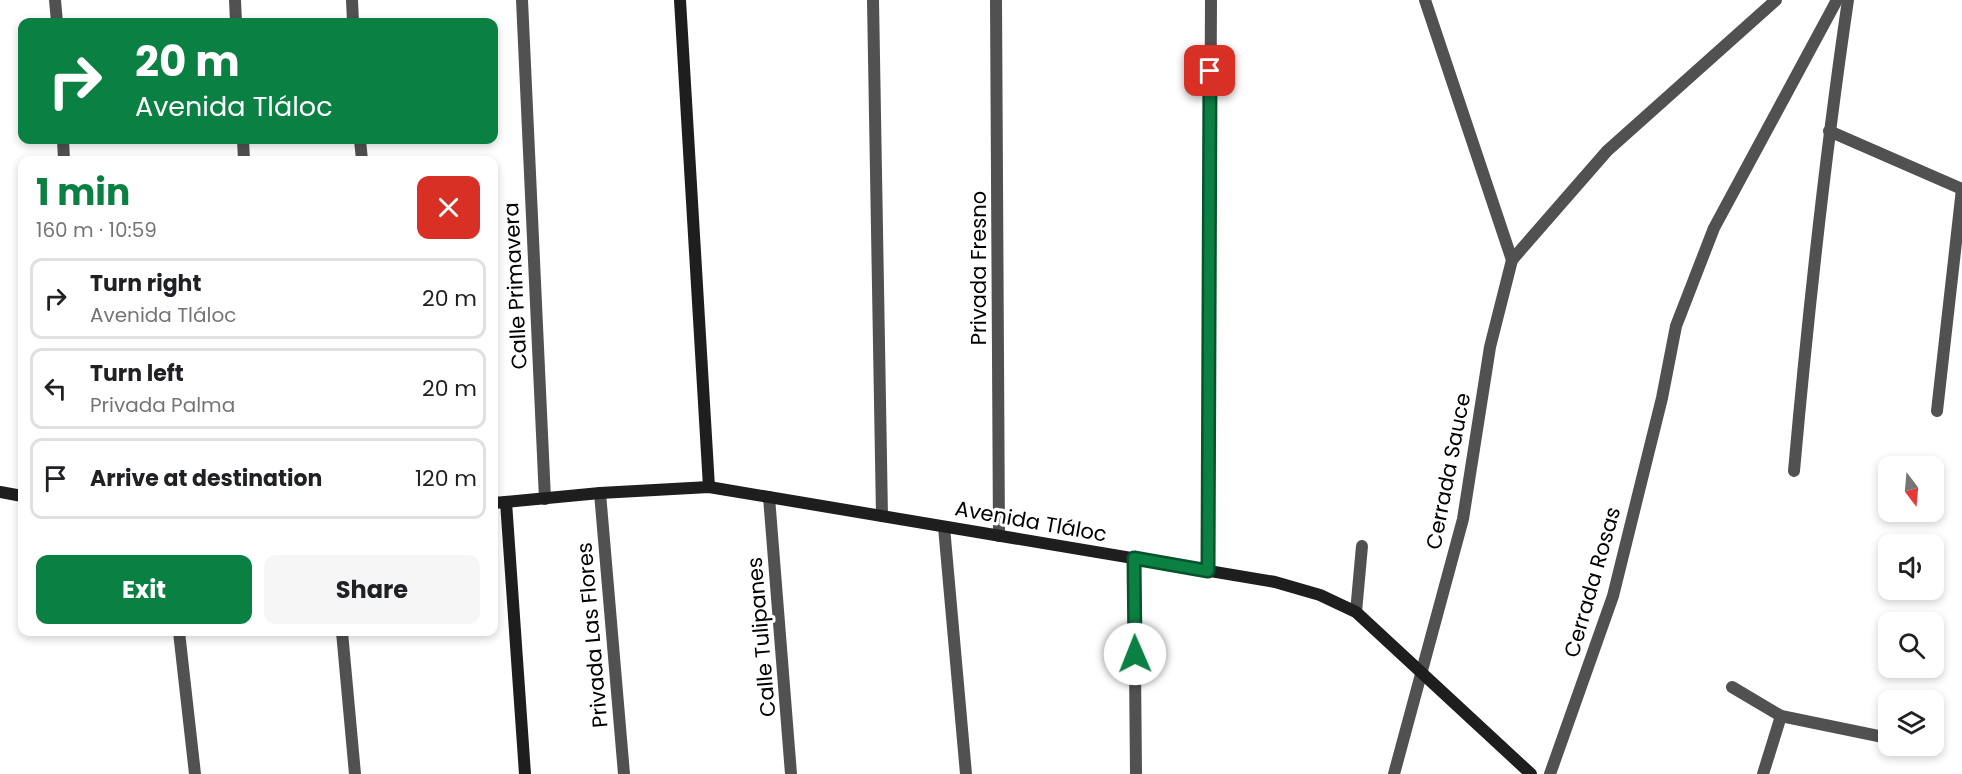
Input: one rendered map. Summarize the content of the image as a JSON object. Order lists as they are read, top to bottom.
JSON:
{
  "streets": {
    "main road": ["Avenida Tláloc"],
    "street": [
      "Privada Fresno",
      "Calle Primavera",
      "Cerrada Sauce",
      "Cerrada Rosas",
      "Privada Las Flores",
      "Calle Tulipanes"
    ]
  },
  "crossings": [
    ["Privada Fresno", "Avenida Tláloc"],
    ["Calle Primavera", "Avenida Tláloc"],
    ["Cerrada Sauce", "Avenida Tláloc"],
    ["Avenida Tláloc", "Privada Las Flores"],
    ["Avenida Tláloc", "Calle Tulipanes"]
  ],
  "north": "bottom",
  "page": {
    "turn": ["20 m", "Avenida Tláloc"],
    "heading": ["1 min", "160 m · 10:59"],
    "list": [
      {
        "name": "Turn right",
        "note": "Avenida Tláloc",
        "value": "20 m"
      },
      {
        "name": "Turn left",
        "note": "Privada Palma",
        "value": "20 m"
      },
      {
        "name": "Arrive at destination",
        "value": "120 m"
      }
    ],
    "buttons": ["Exit", "Share"]
  }
}
